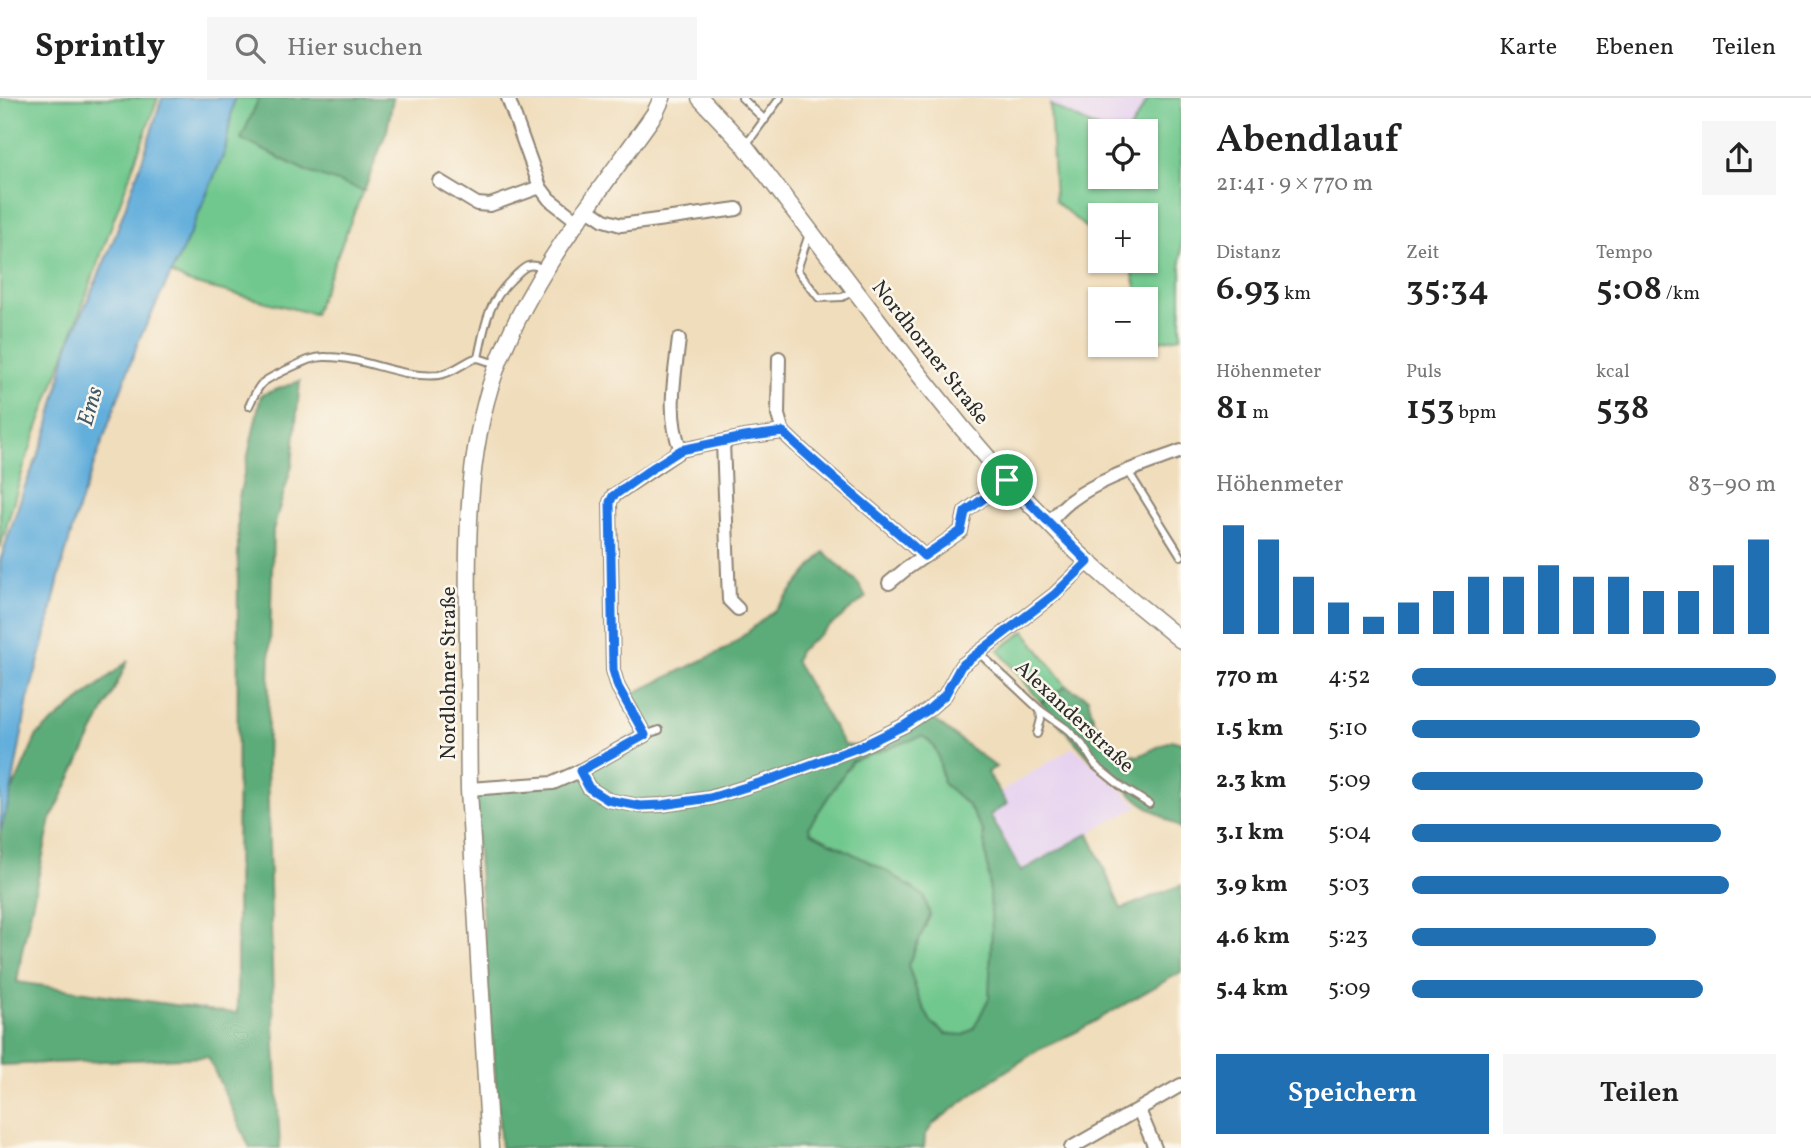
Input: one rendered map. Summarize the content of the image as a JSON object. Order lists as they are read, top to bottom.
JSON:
{
  "streets": {
    "street": ["Nordhorner Straße", "Nordlohner Straße", "Alexanderstraße"]
  },
  "crossings": [
    ["Nordhorner Straße", "Alexanderstraße"]
  ],
  "water": ["Ems"],
  "page": {
    "header": "Sprintly",
    "search": "Hier suchen",
    "nav": ["Karte", "Ebenen", "Teilen"],
    "heading": ["Abendlauf", "21:41 · 9 × 770 m"],
    "map_buttons": ["+", "−"],
    "stats": [
      ["Distanz", "6.93 km"],
      ["Zeit", "35:34"],
      ["Tempo", "5:08 /km"],
      ["Höhenmeter", "81 m"],
      ["Puls", "153 bpm"],
      ["kcal", "538"]
    ],
    "chart": ["Höhenmeter", "83–90 m"],
    "list": [
      {
        "name": "770 m",
        "note": "4:52"
      },
      {
        "name": "1.5 km",
        "note": "5:10"
      },
      {
        "name": "2.3 km",
        "note": "5:09"
      },
      {
        "name": "3.1 km",
        "note": "5:04"
      },
      {
        "name": "3.9 km",
        "note": "5:03"
      },
      {
        "name": "4.6 km",
        "note": "5:23"
      },
      {
        "name": "5.4 km",
        "note": "5:09"
      }
    ],
    "buttons": ["Speichern", "Teilen"]
  }
}
